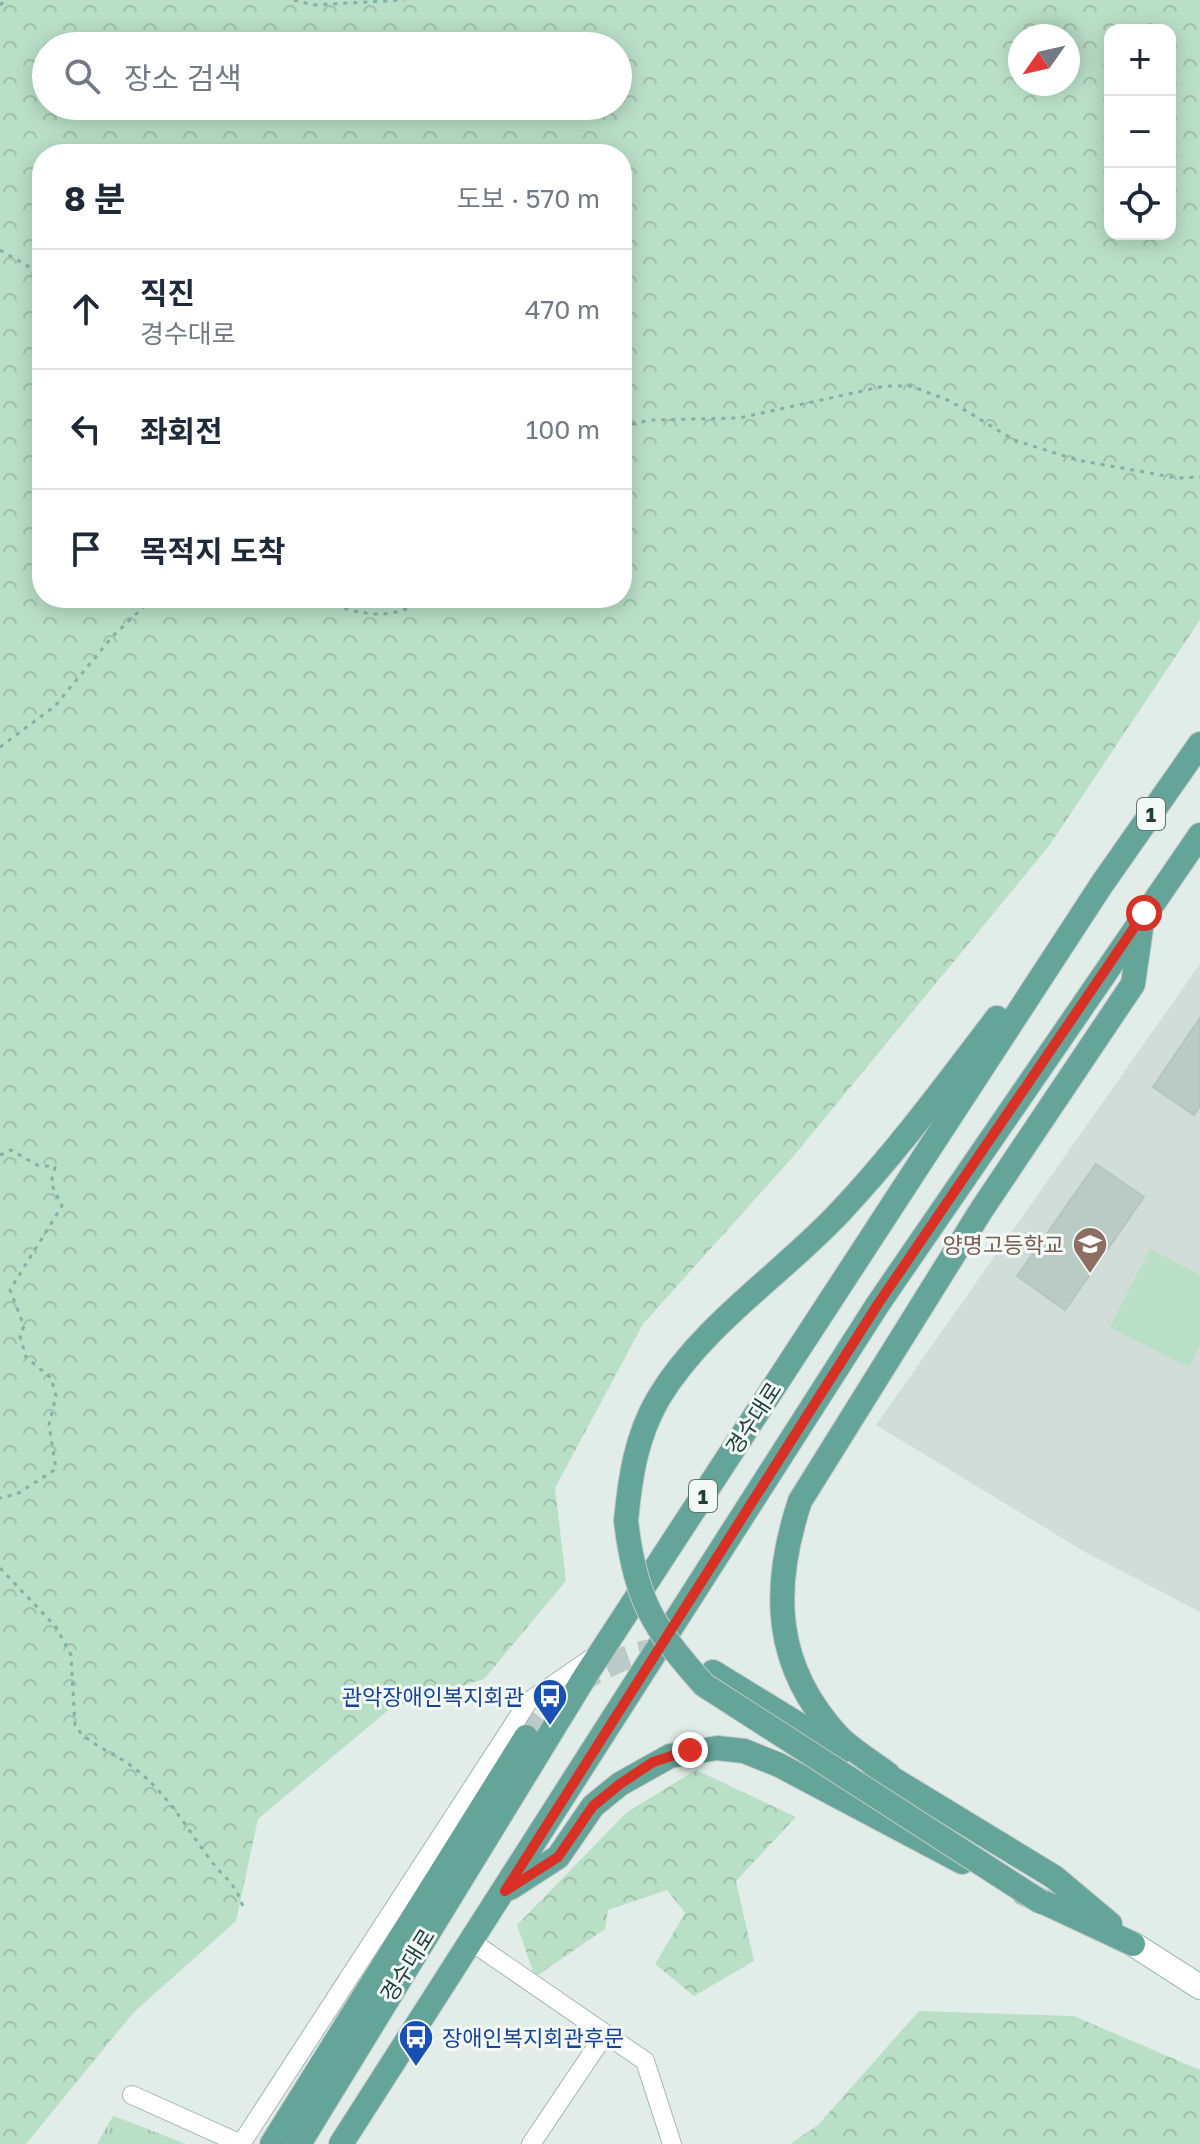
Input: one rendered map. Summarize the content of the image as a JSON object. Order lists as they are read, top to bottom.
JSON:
{
  "streets": {
    "main road": ["1", "경수대로"]
  },
  "places": {
    "school or university": ["양명고등학교"],
    "bus stop": ["관악장애인복지회관", "장애인복지회관후문"]
  },
  "north": "bottom left",
  "page": {
    "map_buttons": ["+", "−"],
    "search": "장소 검색",
    "heading": ["8 분", "도보 · 570 m"],
    "list": [
      ["직진", "경수대로", "470 m"],
      ["좌회전", "100 m"],
      "목적지 도착"
    ]
  }
}
